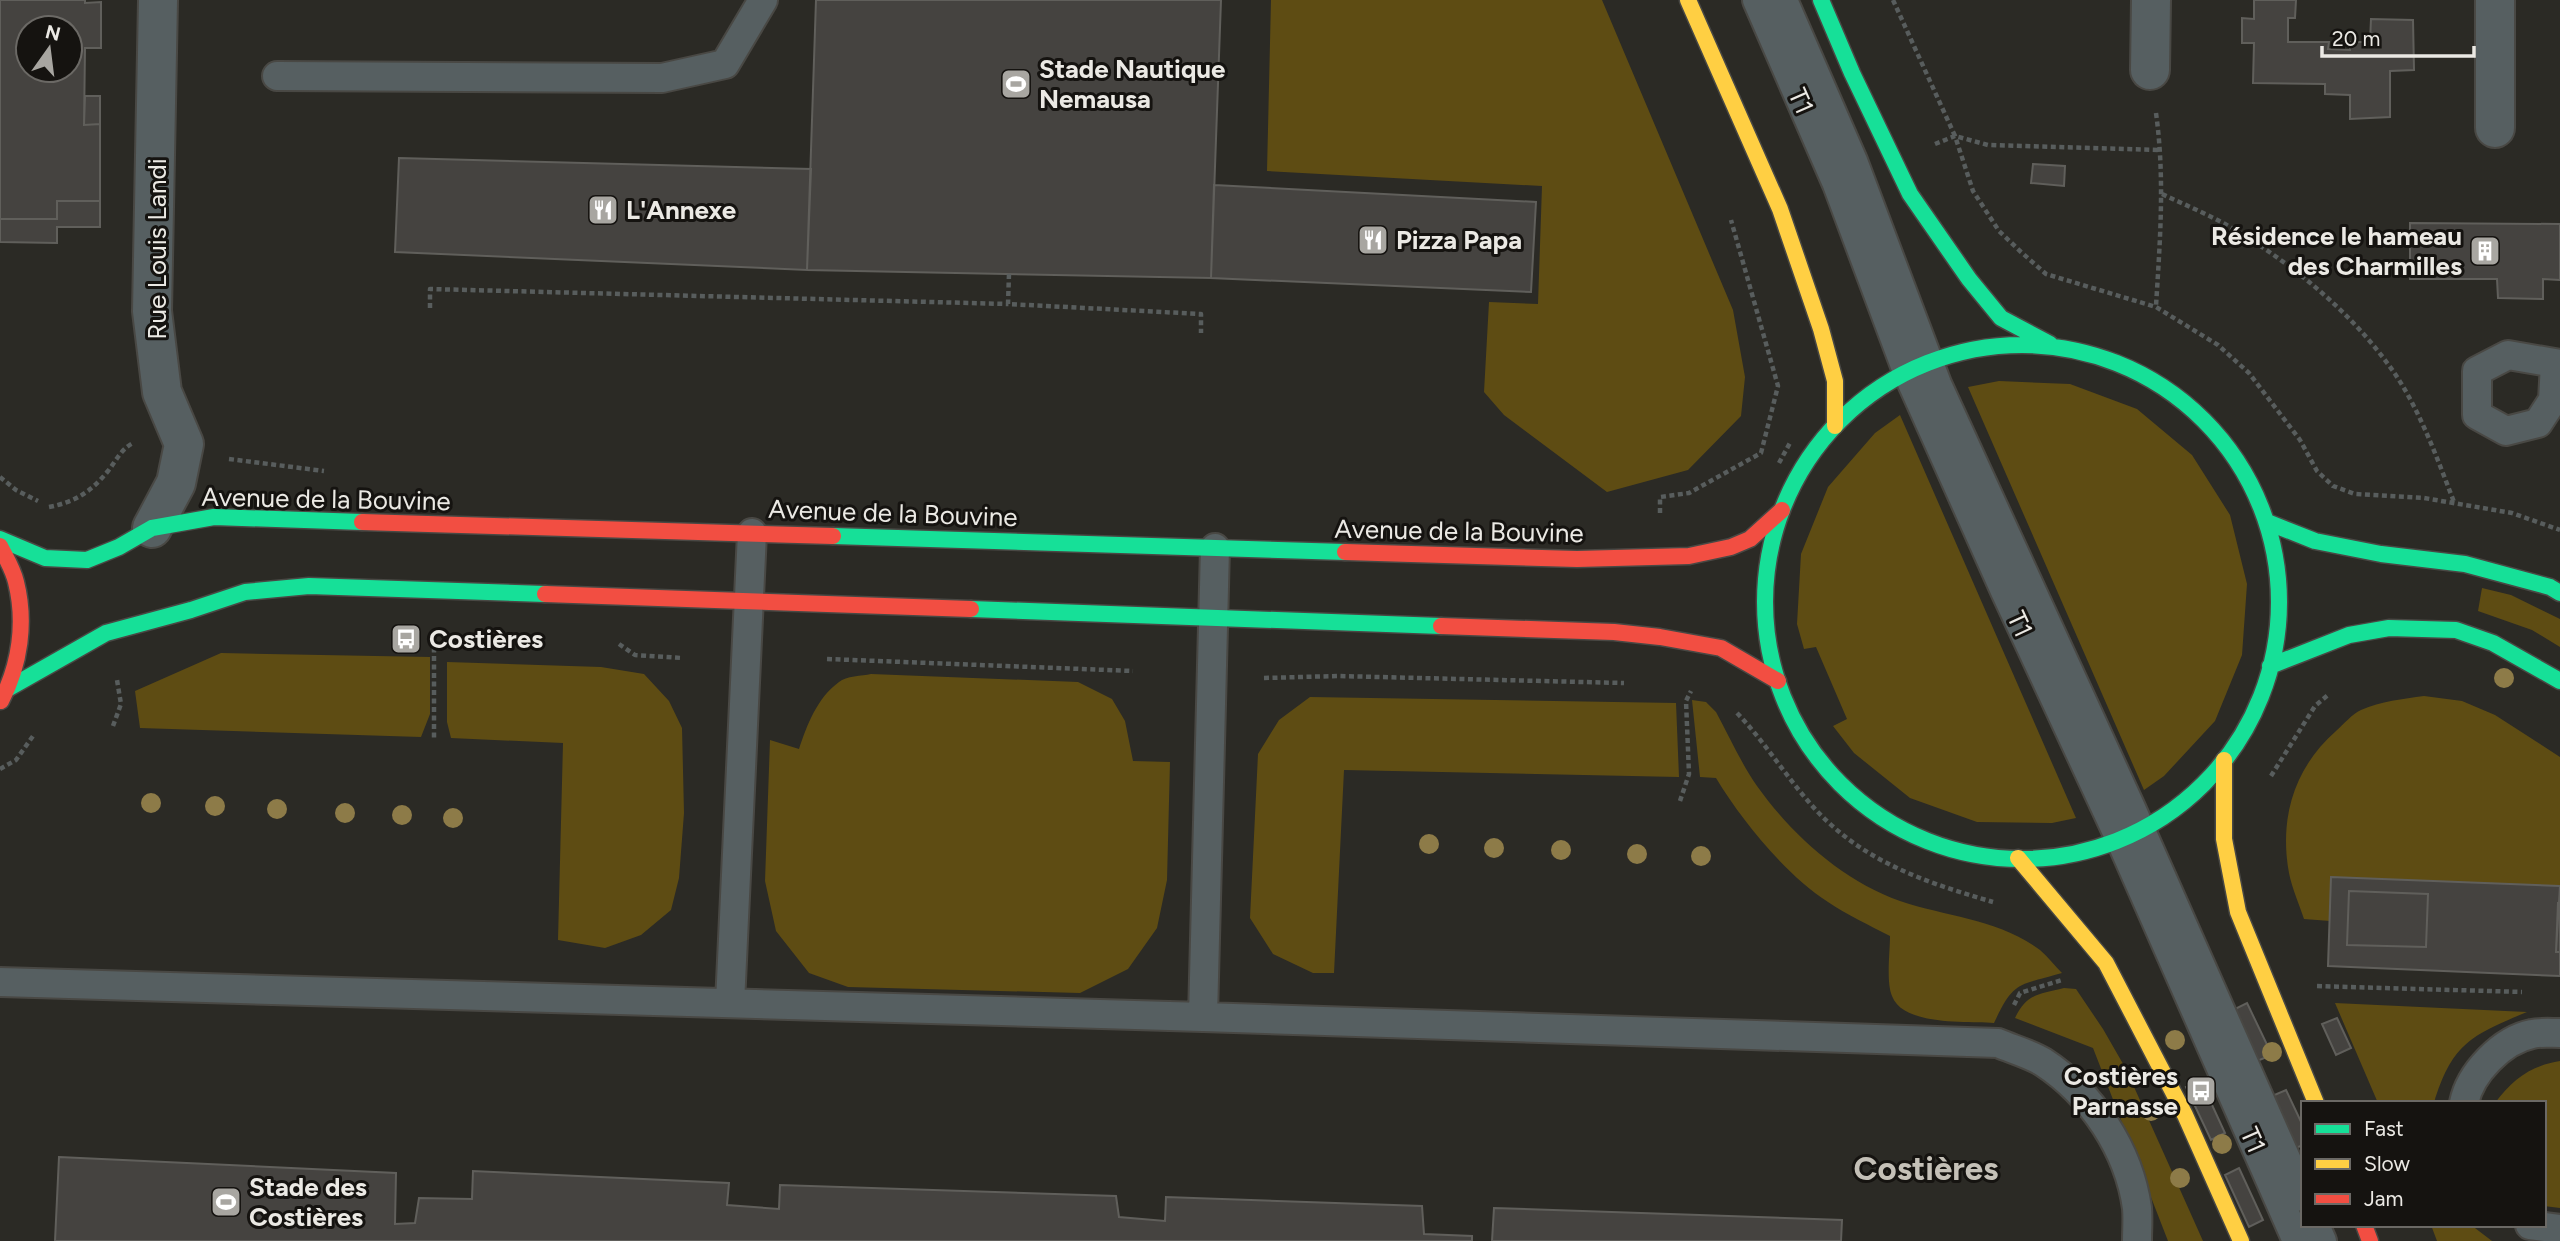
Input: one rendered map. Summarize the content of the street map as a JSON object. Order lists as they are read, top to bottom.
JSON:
{
  "streets": {
    "street": ["Rue Louis Landi", "Avenue de la Bouvine"],
    "lane": ["T1"]
  },
  "crossings": [
    ["Rue Louis Landi", "Avenue de la Bouvine"]
  ],
  "districts": ["Costières"],
  "places": {
    "sports": ["Stade Nautique Nemausa", "Stade des Costières"],
    "restaurant": ["L'Annexe", "Pizza Papa"],
    "building": ["Résidence le hameau des Charmilles"],
    "bus stop": ["Costières", "Costières Parnasse"]
  },
  "legend": ["Fast", "Slow", "Jam"],
  "scale_bar": "20 m",
  "north": "top"
}
